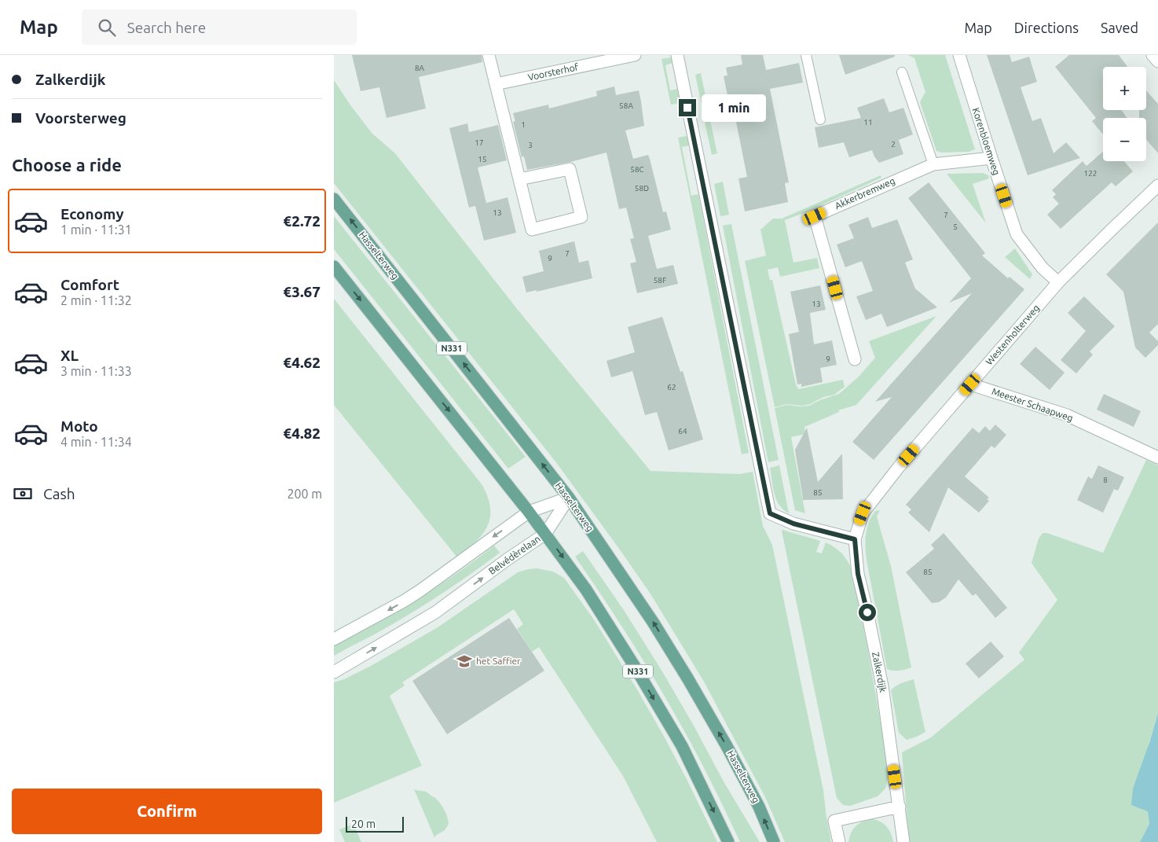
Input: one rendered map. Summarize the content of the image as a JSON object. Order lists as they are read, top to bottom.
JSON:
{
  "streets": {
    "main road": ["Hasselterweg", "N331"],
    "street": [
      "Voorsterhof",
      "Korenbloemweg",
      "Akkerbremweg",
      "Westenholterweg",
      "Meester Schaapweg",
      "Belvédèrelaan",
      "Zalkerdijk"
    ]
  },
  "crossings": [
    ["Korenbloemweg", "Akkerbremweg"],
    ["Korenbloemweg", "Westenholterweg"],
    ["Hasselterweg", "Belvédèrelaan"],
    ["Westenholterweg", "Meester Schaapweg"],
    ["Westenholterweg", "Zalkerdijk"],
    ["N331", "Belvédèrelaan"]
  ],
  "places": {
    "school or university": ["het Saffier"]
  },
  "house_numbers": [
    "8A",
    "58A",
    "11",
    "1",
    "17",
    "2",
    "3",
    "15",
    "58C",
    "122",
    "58D",
    "13",
    "7",
    "5",
    "7",
    "9",
    "58F",
    "13",
    "9",
    "62",
    "64",
    "8",
    "85",
    "85"
  ],
  "scale_bar": "20 m",
  "page": {
    "header": "Map",
    "search": "Search here",
    "nav": ["Map", "Directions", "Saved"],
    "banner": ["Zalkerdijk", "Voorsterweg"],
    "map_buttons": ["+", "−"],
    "bubble": "1 min",
    "heading": "Choose a ride",
    "list": [
      {
        "name": "Economy",
        "note": "1 min · 11:31",
        "value": "€2.72"
      },
      {
        "name": "Comfort",
        "note": "2 min · 11:32",
        "value": "€3.67"
      },
      {
        "name": "XL",
        "note": "3 min · 11:33",
        "value": "€4.62"
      },
      {
        "name": "Moto",
        "note": "4 min · 11:34",
        "value": "€4.82"
      }
    ],
    "pay": ["Cash", "200 m"],
    "buttons": "Confirm",
    "scale": "20 m"
  }
}
